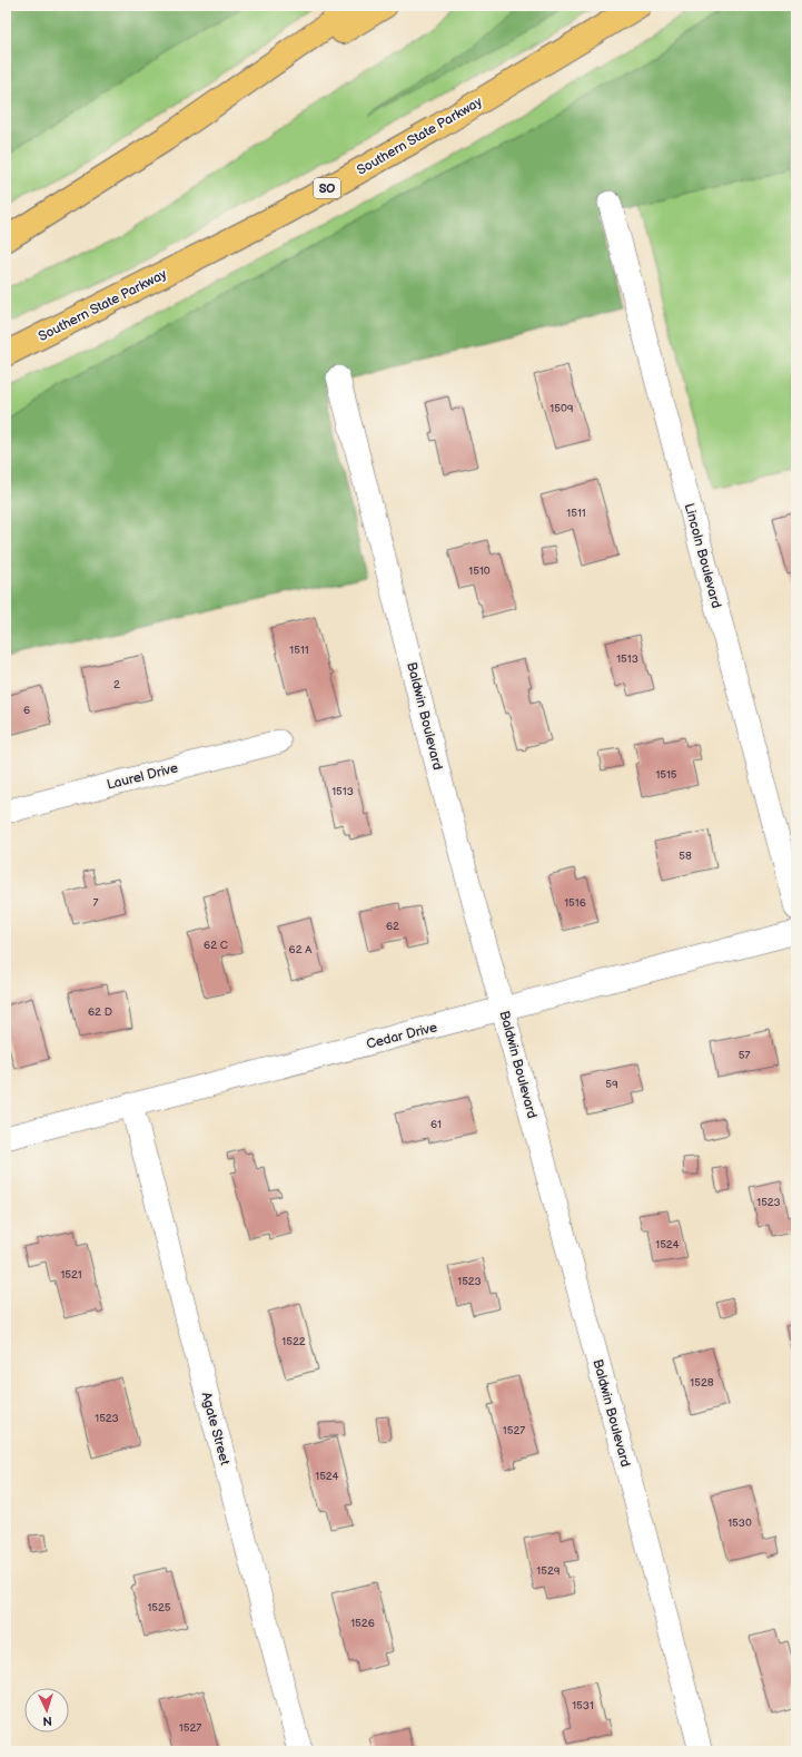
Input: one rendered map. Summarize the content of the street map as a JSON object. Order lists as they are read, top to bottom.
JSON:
{
  "streets": {
    "highway": ["Southern State Parkway", "SO"],
    "street": [
      "Lincoln Boulevard",
      "Baldwin Boulevard",
      "Laurel Drive",
      "Cedar Drive",
      "Agate Street"
    ]
  },
  "crossings": [
    ["Baldwin Boulevard", "Cedar Drive"],
    ["Cedar Drive", "Agate Street"]
  ],
  "house_numbers": [
    "1509",
    "1511",
    "1510",
    "1511",
    "1513",
    "2",
    "6",
    "1515",
    "1513",
    "58",
    "7",
    "1516",
    "62",
    "62 C",
    "62 A",
    "62 D",
    "57",
    "59",
    "61",
    "1523",
    "1524",
    "1521",
    "1523",
    "1522",
    "1528",
    "1523",
    "1527",
    "1524",
    "1530",
    "1529",
    "1525",
    "1526",
    "1531",
    "1527"
  ],
  "north": "bottom"
}
